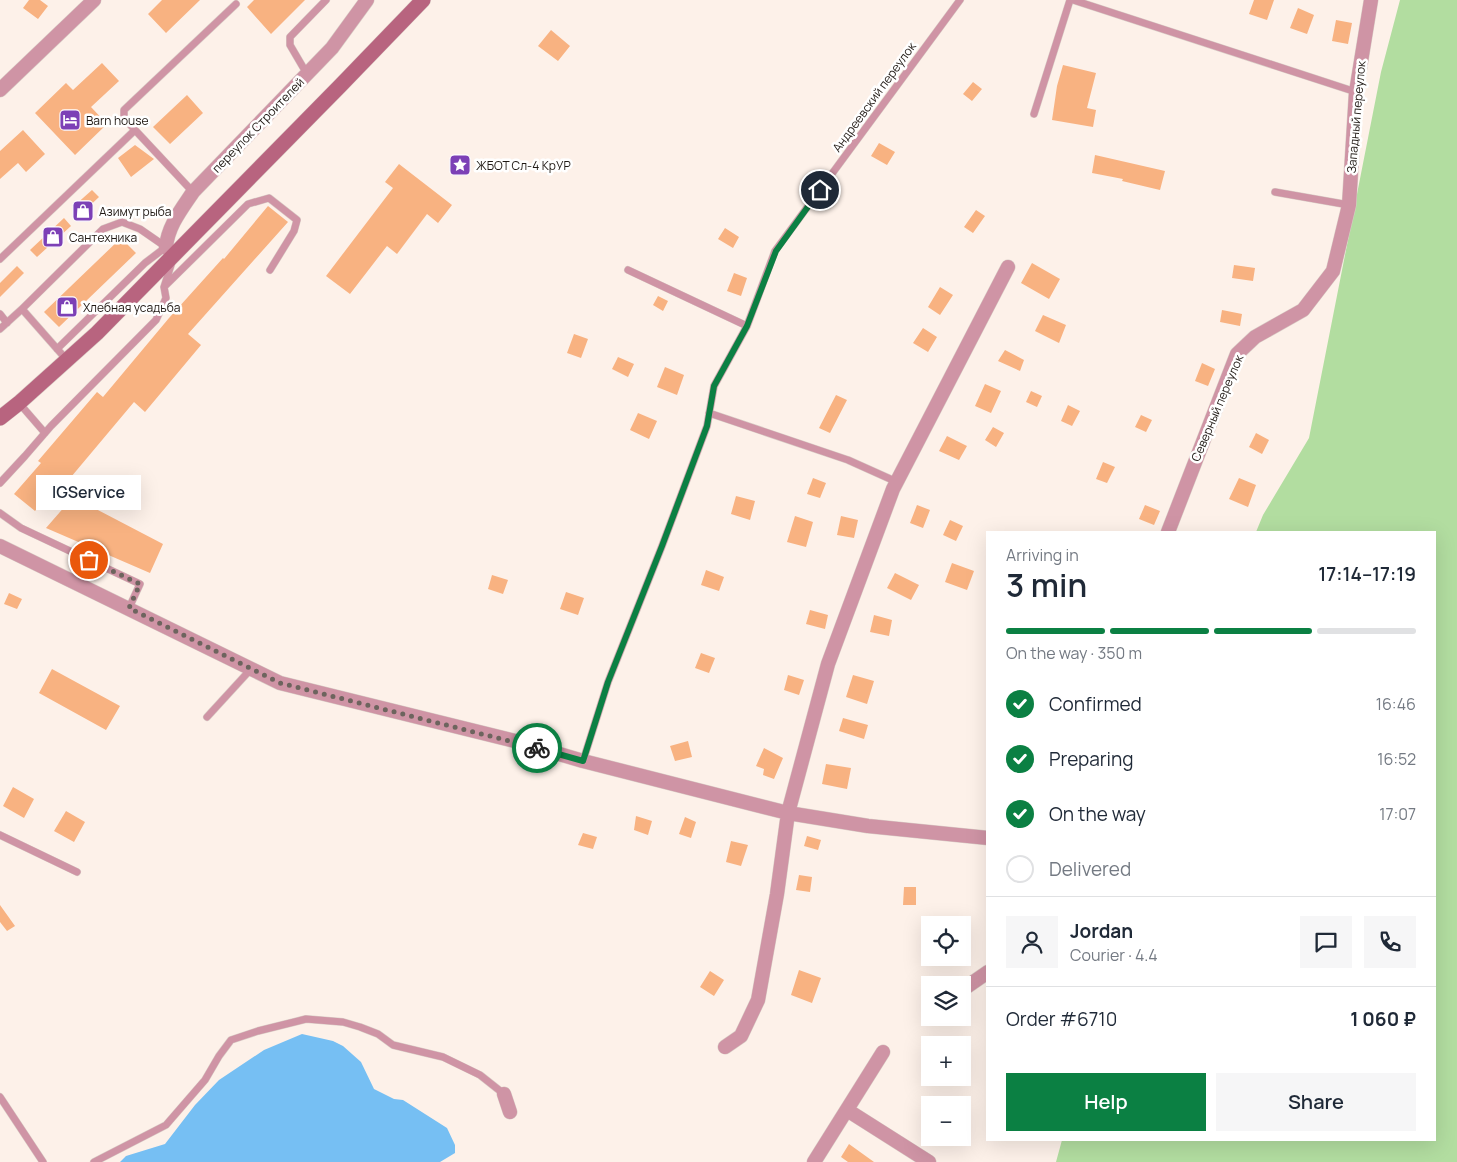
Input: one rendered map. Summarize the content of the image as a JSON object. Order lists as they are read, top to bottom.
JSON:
{
  "streets": {
    "street": ["Западный переулок", "переулок Строителей", "Северный переулок"],
    "lane": ["Андреевский переулок"]
  },
  "crossings": [
    ["Западный переулок", "Северный переулок"]
  ],
  "places": {
    "hotel": ["Barn house"],
    "place": ["ЖБОТ Сл-4 КрУР"],
    "shop": ["Азимут рыба", "Сантехника", "Хлебная усадьба"],
    "other": ["IGService"]
  },
  "page": {
    "bubble": "IGService",
    "heading": ["3 min", "Arriving in", "17:14–17:19"],
    "panel": [
      "Jordan",
      "Courier · 4.4",
      "Order #6710",
      "1 060 ₽"
    ],
    "bar": "On the way · 350 m",
    "list": [
      ["Confirmed", "16:46"],
      ["Preparing", "16:52"],
      ["On the way", "17:07"],
      "Delivered"
    ],
    "map_buttons": ["+", "−"],
    "buttons": ["Help", "Share"]
  }
}
